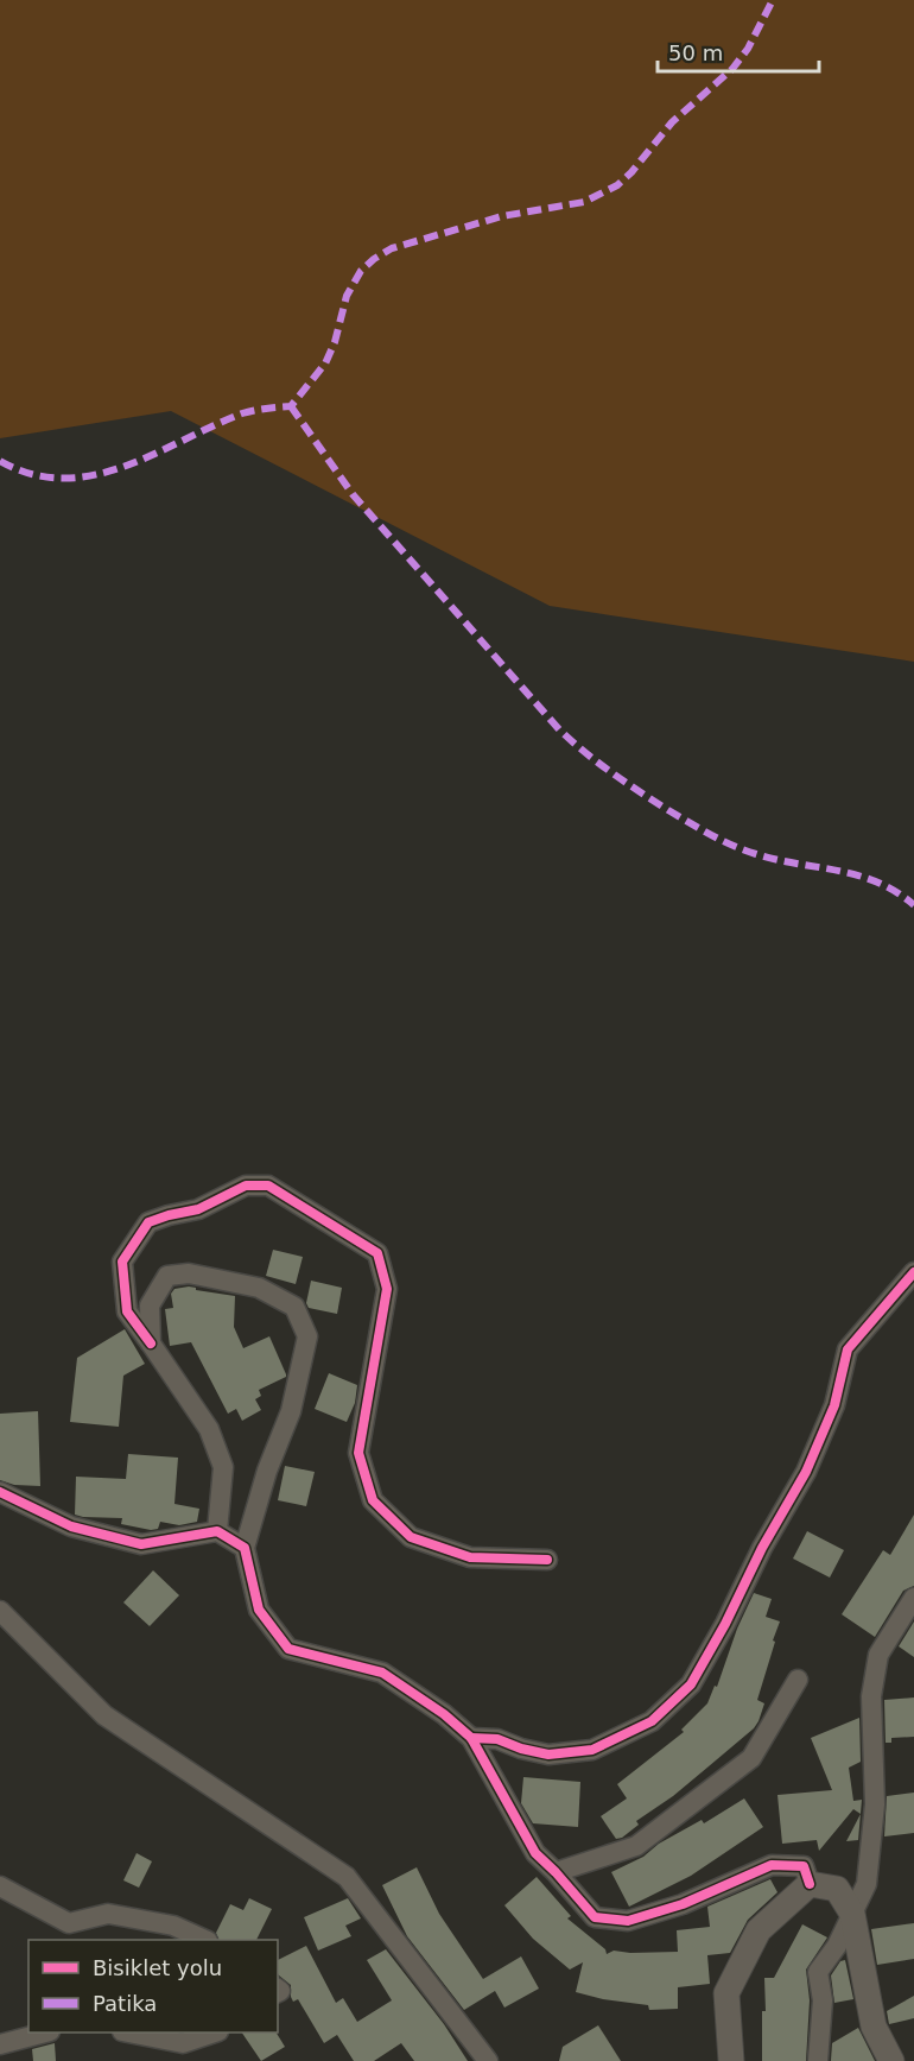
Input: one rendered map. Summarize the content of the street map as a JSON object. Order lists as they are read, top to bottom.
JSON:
{
  "legend": ["Bisiklet yolu", "Patika"],
  "scale_bar": "50 m"
}
